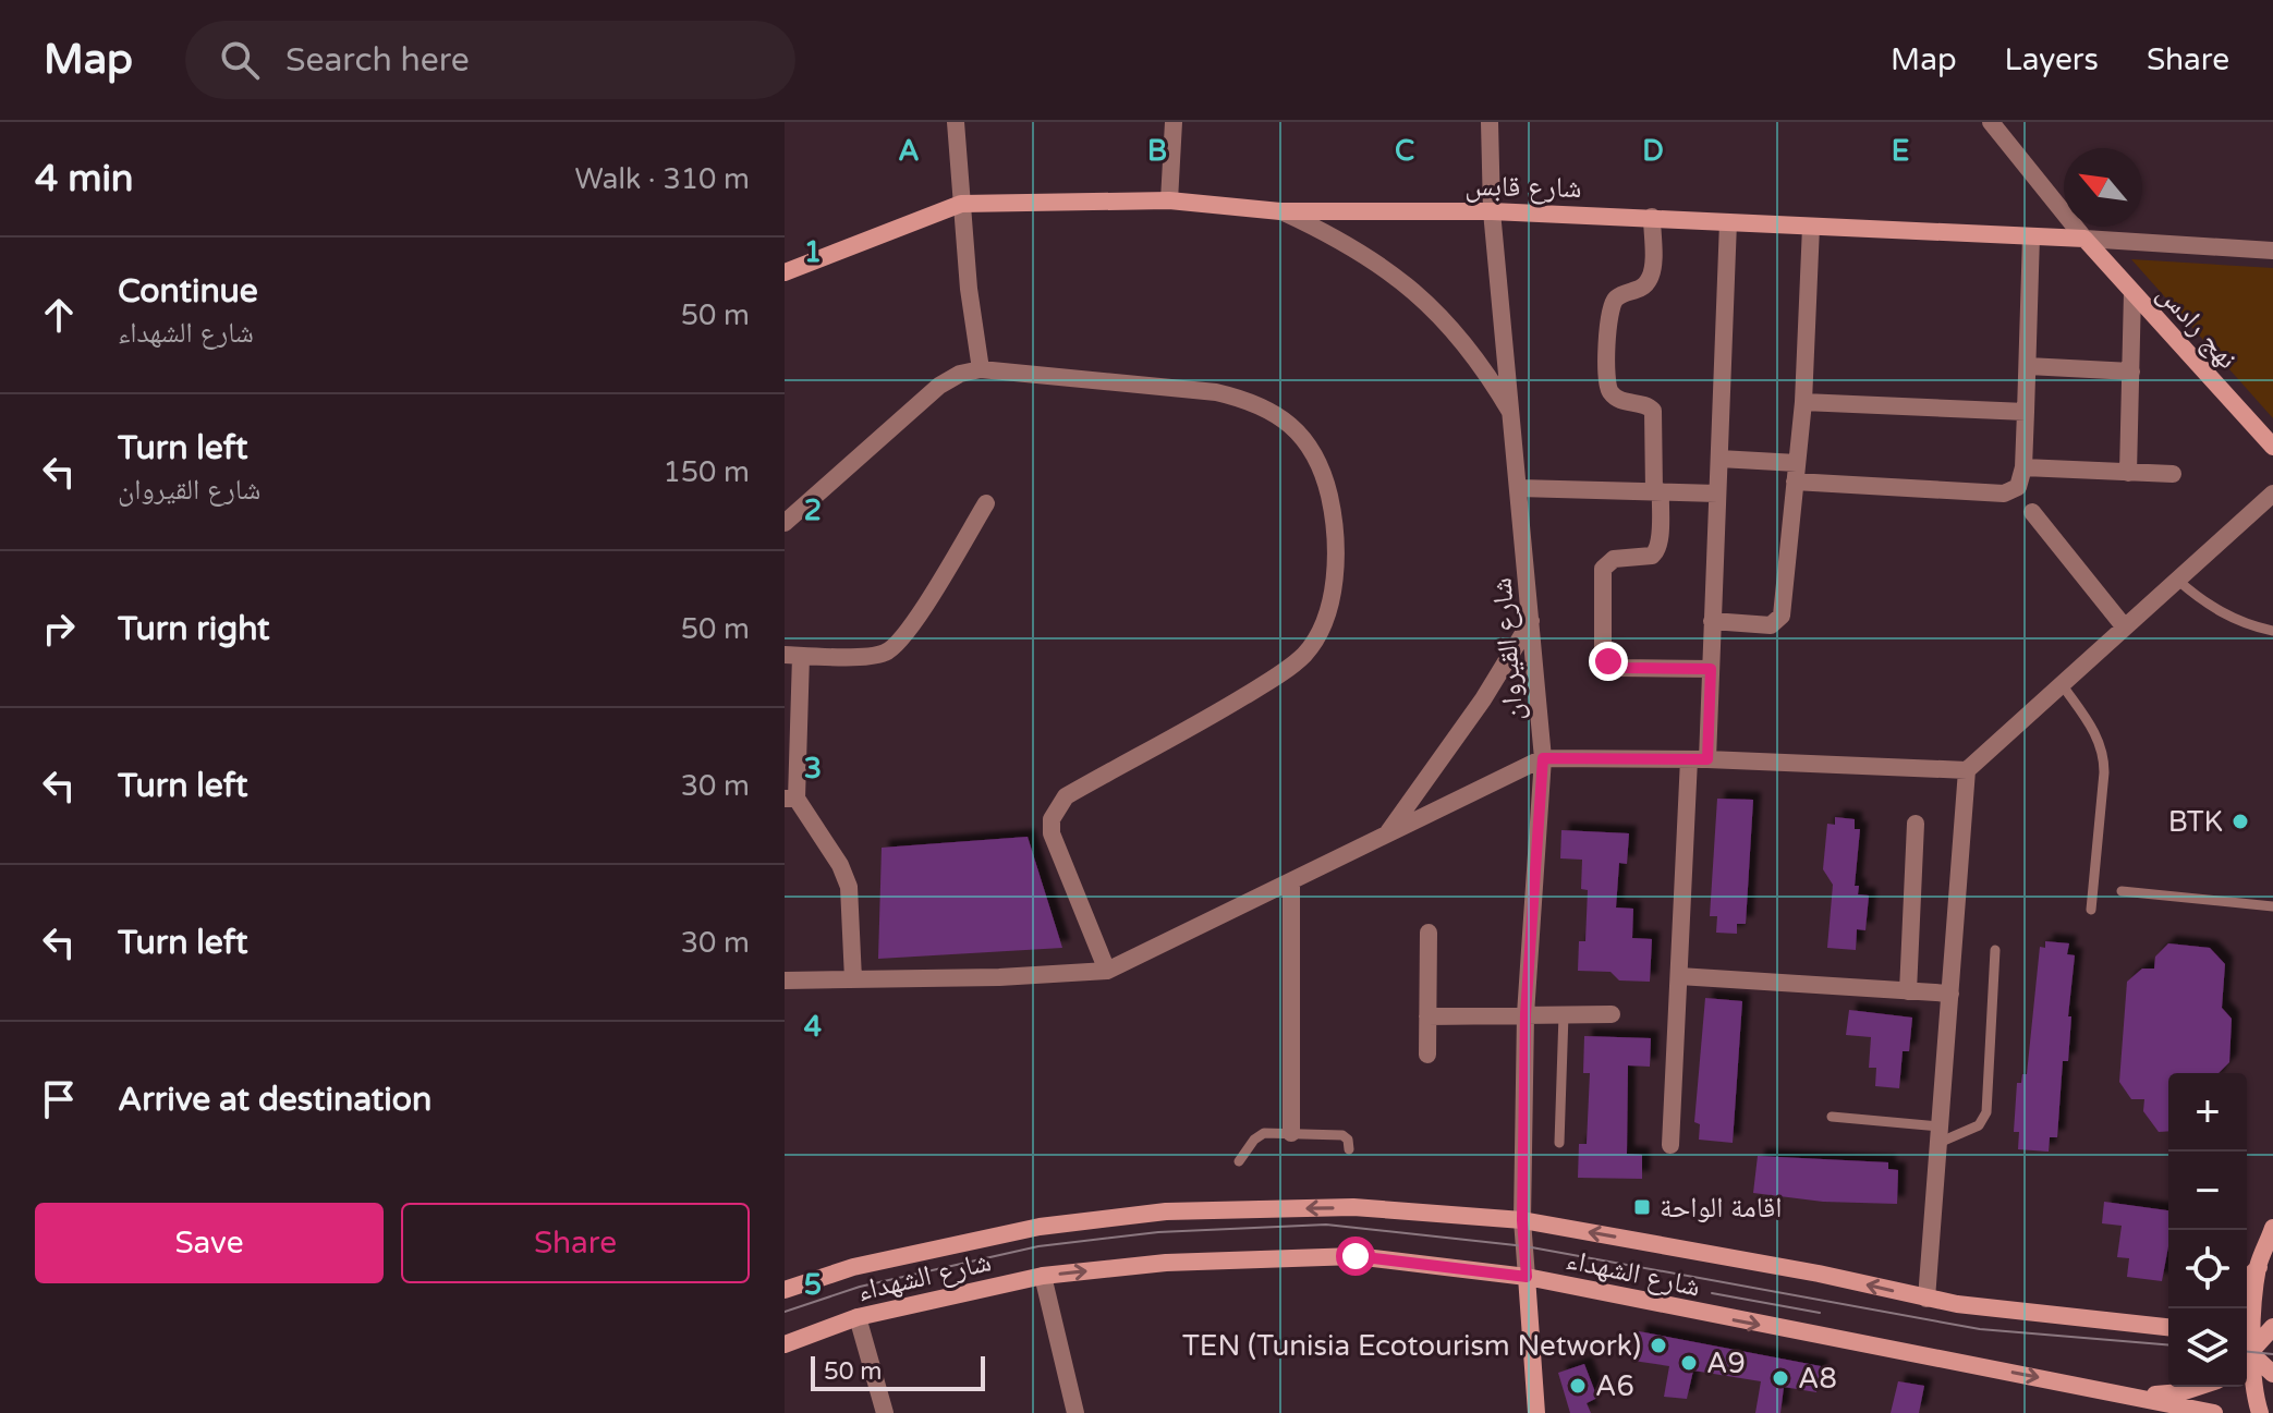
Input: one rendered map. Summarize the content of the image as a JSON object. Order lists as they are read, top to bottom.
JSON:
{
  "streets": {
    "main road": ["شارع قابس", "نهج رادس", "شارع الشهداء"],
    "street": ["شارع القيروان"]
  },
  "crossings": [
    ["شارع قابس", "نهج رادس"],
    ["شارع قابس", "شارع القيروان"],
    ["شارع القيروان", "شارع الشهداء"]
  ],
  "places": {
    "other": [
      "BTK",
      "TEN (Tunisia Ecotourism Network)",
      "A9",
      "A8",
      "A6"
    ],
    "transit": ["اقامة الواحة"]
  },
  "scale_bar": "50 m",
  "north": "top left",
  "page": {
    "header": "Map",
    "search": "Search here",
    "nav": ["Map", "Layers", "Share"],
    "heading": ["4 min", "Walk · 310 m"],
    "list": [
      ["Continue", "شارع الشهداء", "50 m"],
      ["Turn left", "شارع القيروان", "150 m"],
      ["Turn right", "50 m"],
      ["Turn left", "30 m"],
      ["Turn left", "30 m"],
      "Arrive at destination"
    ],
    "map_buttons": ["+", "−"],
    "buttons": ["Save", "Share"],
    "scale": "50 m"
  },
  "grid": {
    "columns": [
      "A",
      "B",
      "C",
      "D",
      "E"
    ],
    "rows": [
      "1",
      "2",
      "3",
      "4",
      "5"
    ]
  }
}
